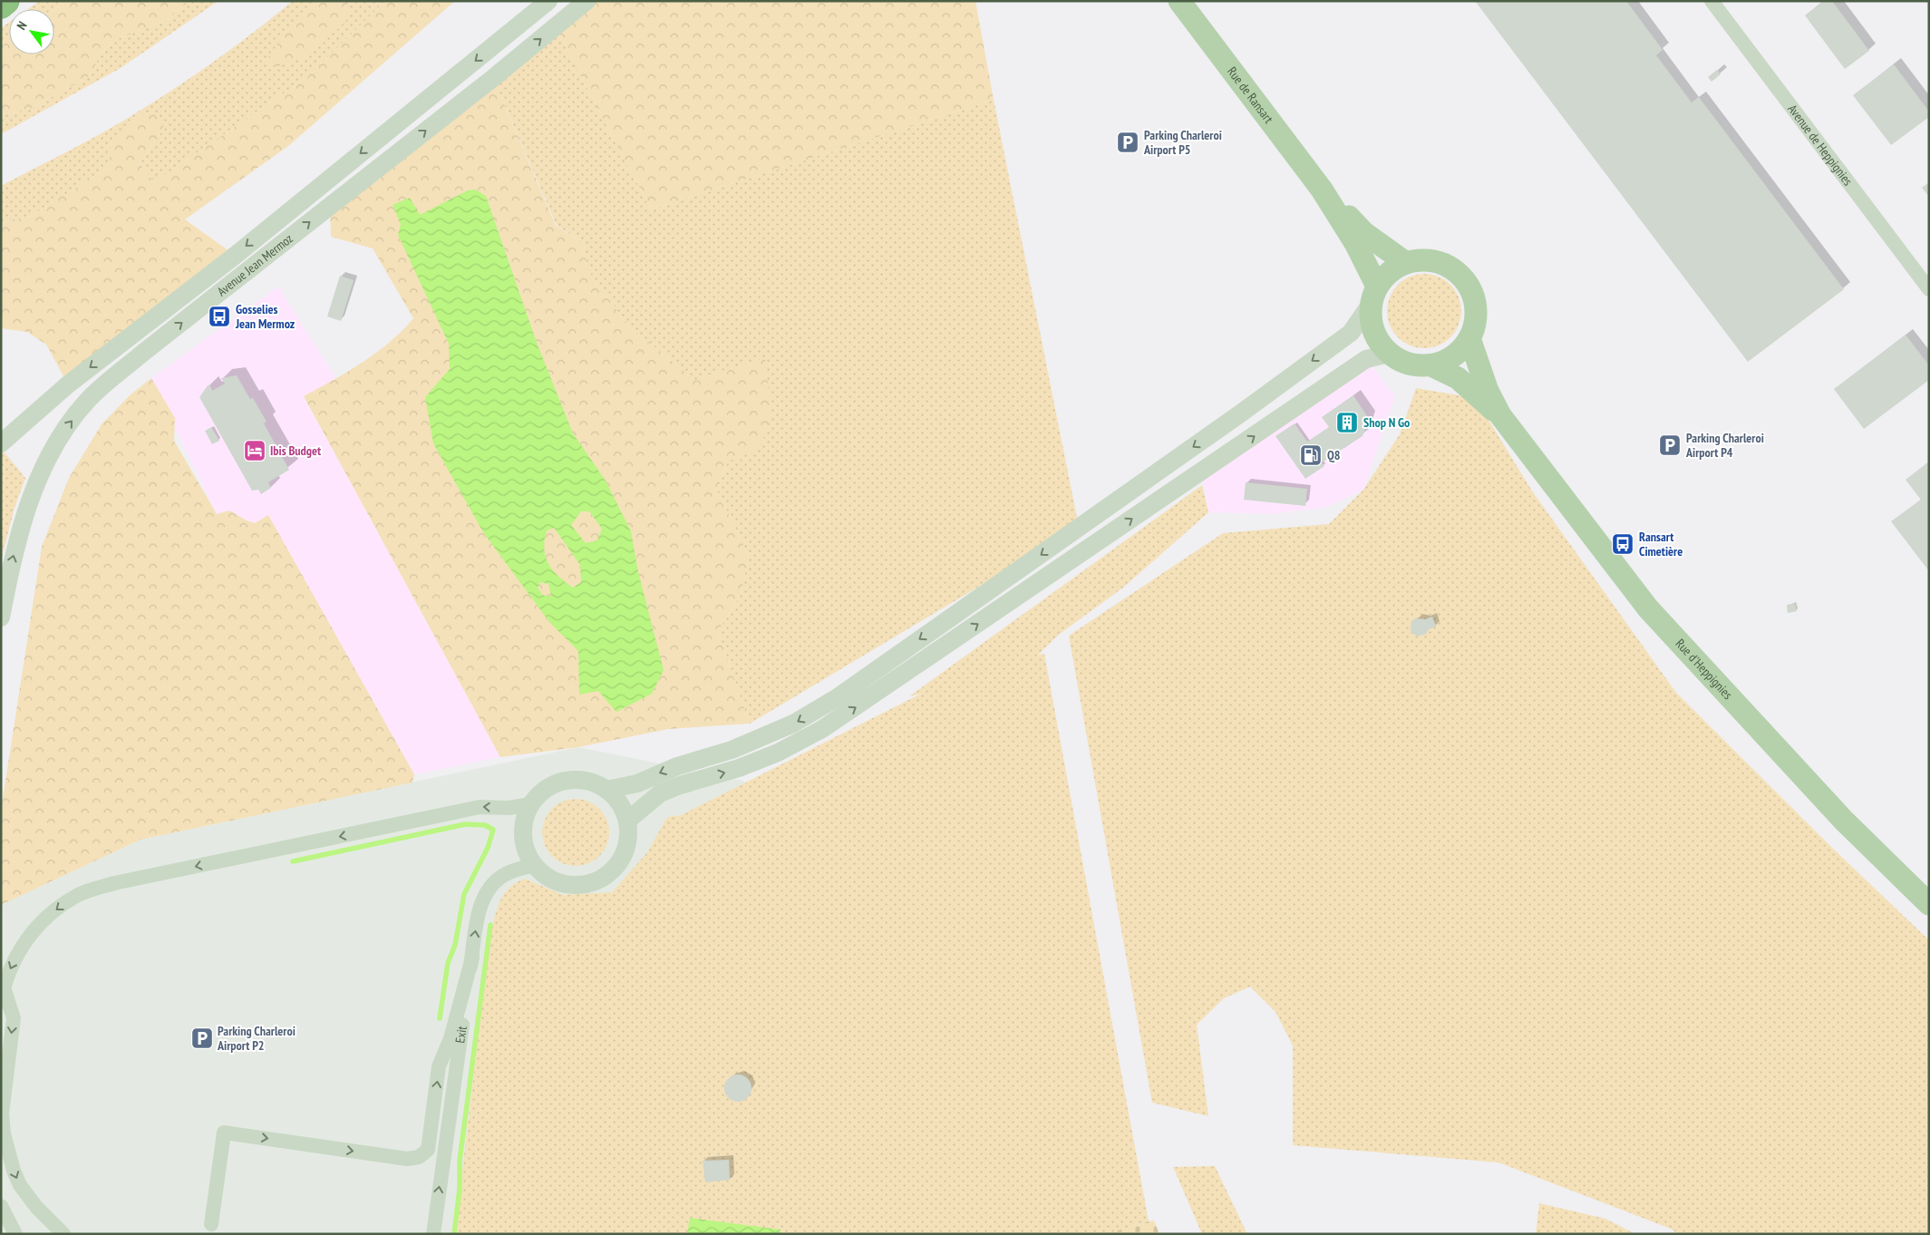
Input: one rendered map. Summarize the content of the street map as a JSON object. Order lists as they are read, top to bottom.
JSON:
{
  "streets": {
    "main road": ["Rue de Ransart", "Rue d'Heppignies"],
    "street": ["Avenue de Heppignies", "Avenue Jean Mermoz", "Exit"]
  },
  "crossings": [
    ["Rue de Ransart", "Rue d'Heppignies"]
  ],
  "one_way": ["Exit"],
  "places": {
    "parking": ["Parking Charleroi Airport P5", "Parking Charleroi Airport P4", "Parking Charleroi Airport P2"],
    "bus stop": ["Gosselies Jean Mermoz", "Ransart Cimetière"],
    "building": ["Shop N Go"],
    "hotel": ["Ibis Budget"],
    "fuel station": ["Q8"]
  },
  "north": "top left"
}
